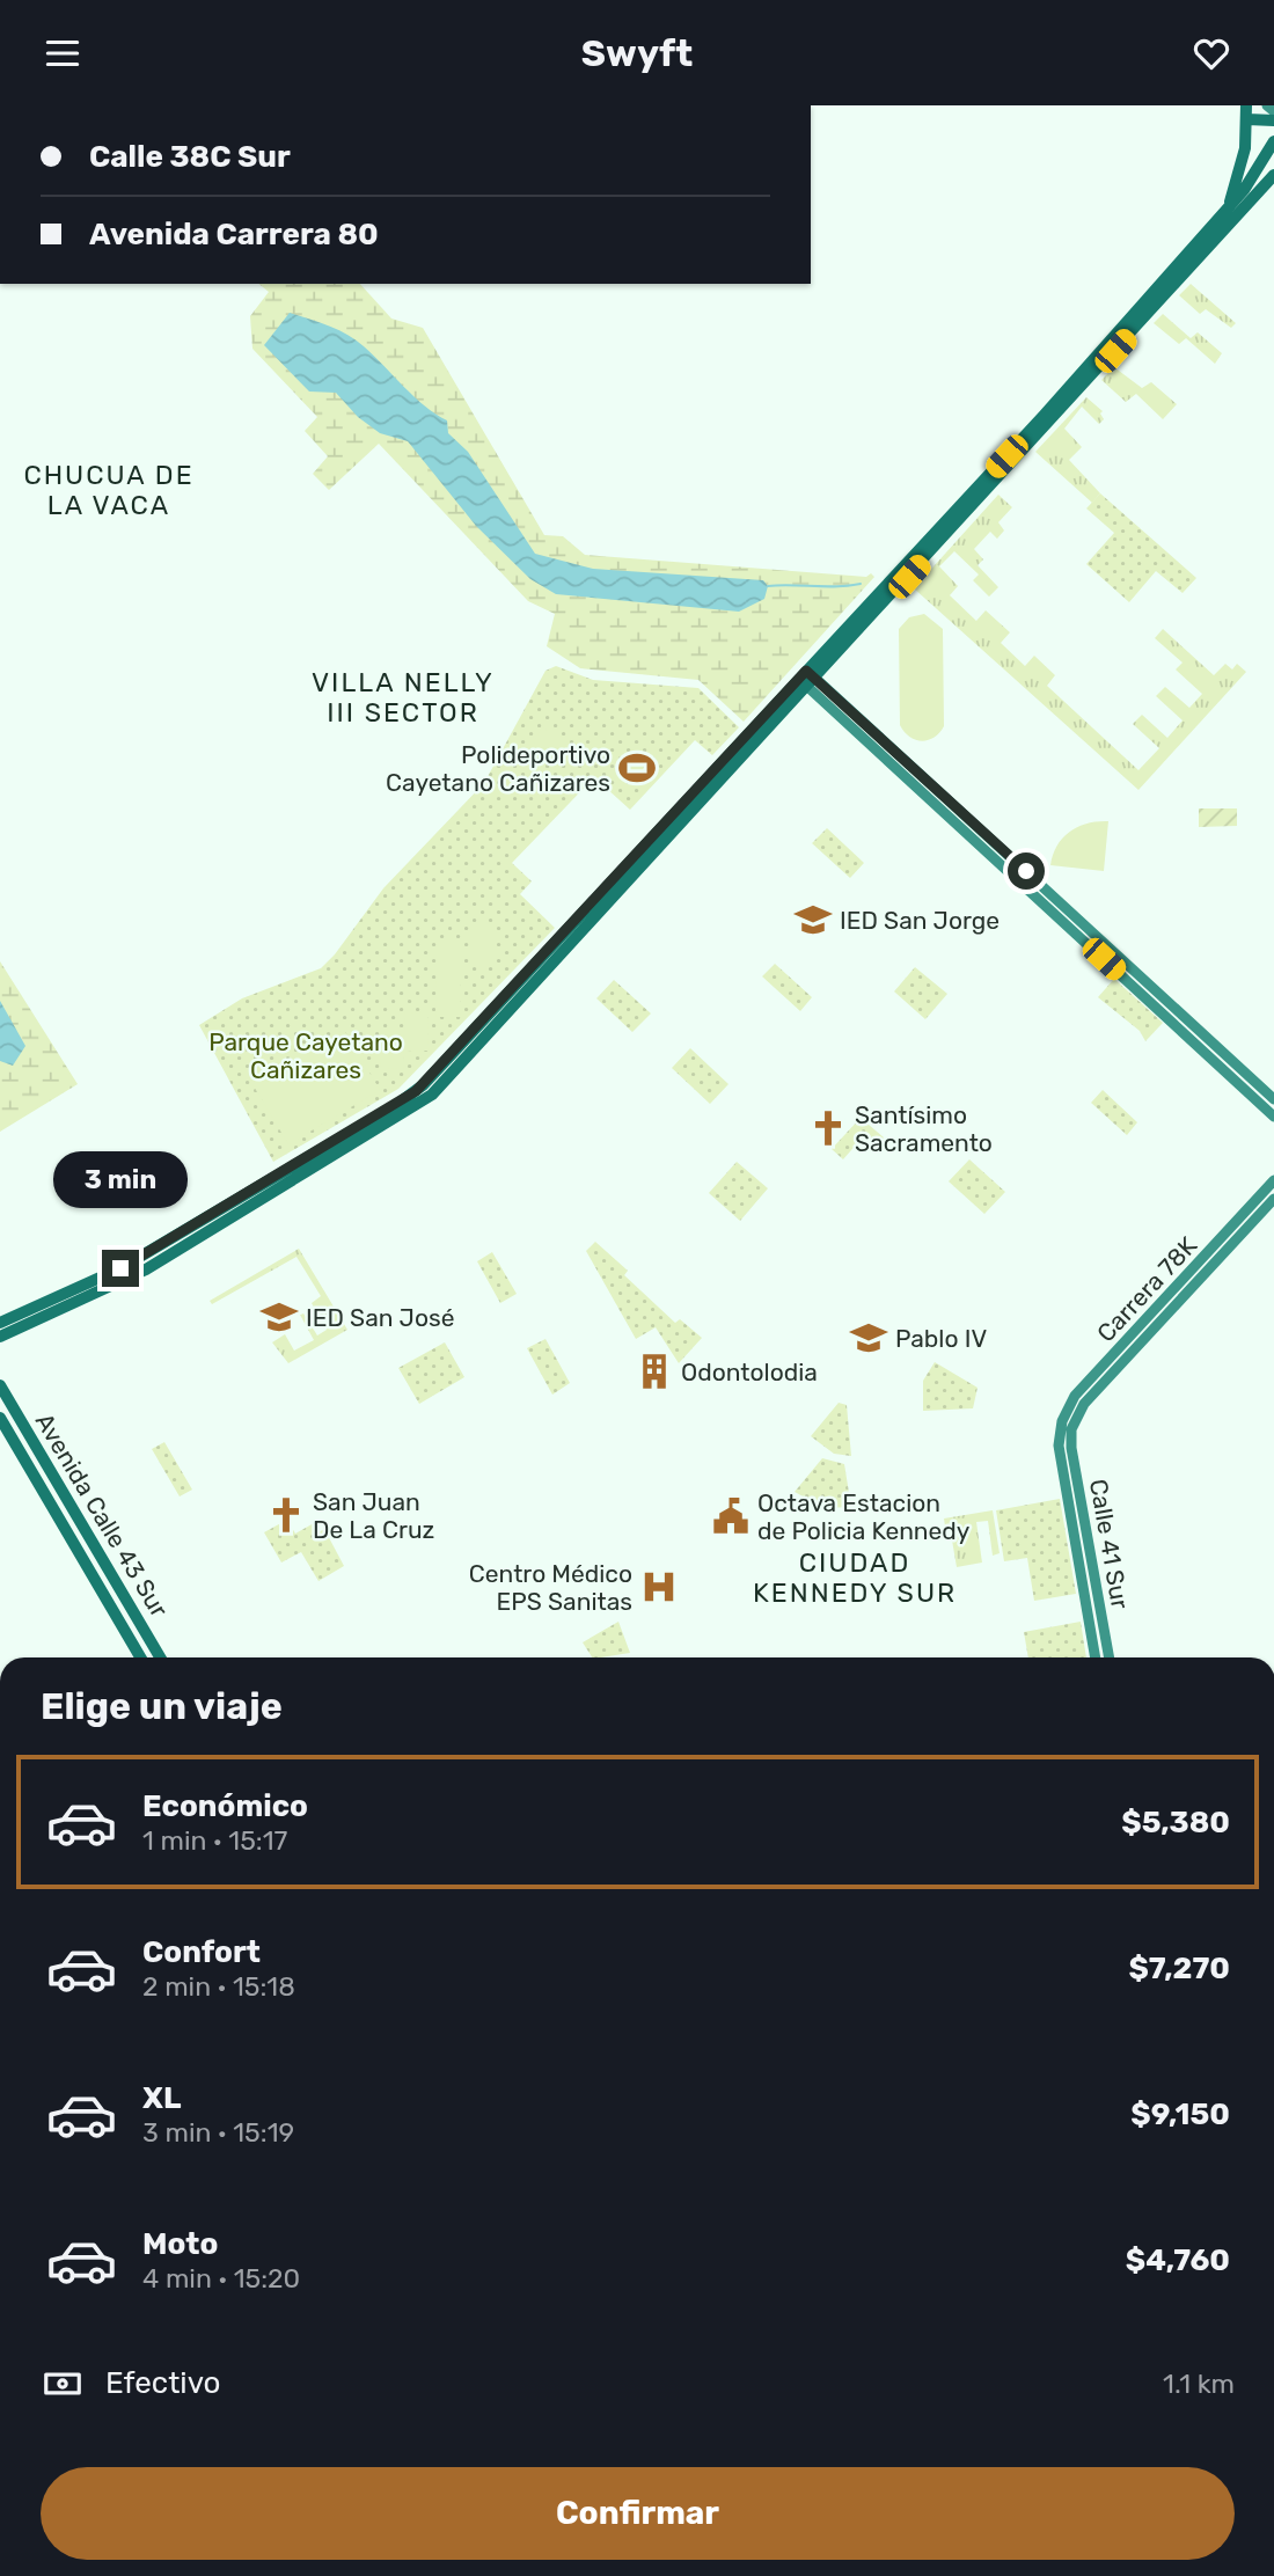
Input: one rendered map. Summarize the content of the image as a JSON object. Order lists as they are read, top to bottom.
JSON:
{
  "streets": {
    "main road": ["Carrera 78K", "Avenida Calle 43 Sur", "Calle 41 Sur"]
  },
  "crossings": [
    ["Carrera 78K", "Calle 41 Sur"]
  ],
  "districts": ["CHUCUA DE LA VACA", "VILLA NELLY III SECTOR", "CIUDAD KENNEDY SUR"],
  "parks": ["Parque Cayetano Cañizares"],
  "places": {
    "sports": ["Polideportivo Cayetano Cañizares"],
    "school or university": ["IED San Jorge", "IED San José", "Pablo IV"],
    "church": ["Santísimo Sacramento", "San Juan De La Cruz"],
    "building": ["Odontolodia"],
    "public building": ["Octava Estacion de Policia Kennedy"],
    "hospital": ["Centro Médico EPS Sanitas"]
  },
  "page": {
    "header": "Swyft",
    "banner": ["Calle 38C Sur", "Avenida Carrera 80"],
    "bubble": "3 min",
    "heading": "Elige un viaje",
    "list": [
      {
        "name": "Económico",
        "note": "1 min · 15:17",
        "value": "$5,380"
      },
      {
        "name": "Confort",
        "note": "2 min · 15:18",
        "value": "$7,270"
      },
      {
        "name": "XL",
        "note": "3 min · 15:19",
        "value": "$9,150"
      },
      {
        "name": "Moto",
        "note": "4 min · 15:20",
        "value": "$4,760"
      }
    ],
    "pay": ["Efectivo", "1.1 km"],
    "buttons": "Confirmar"
  }
}
